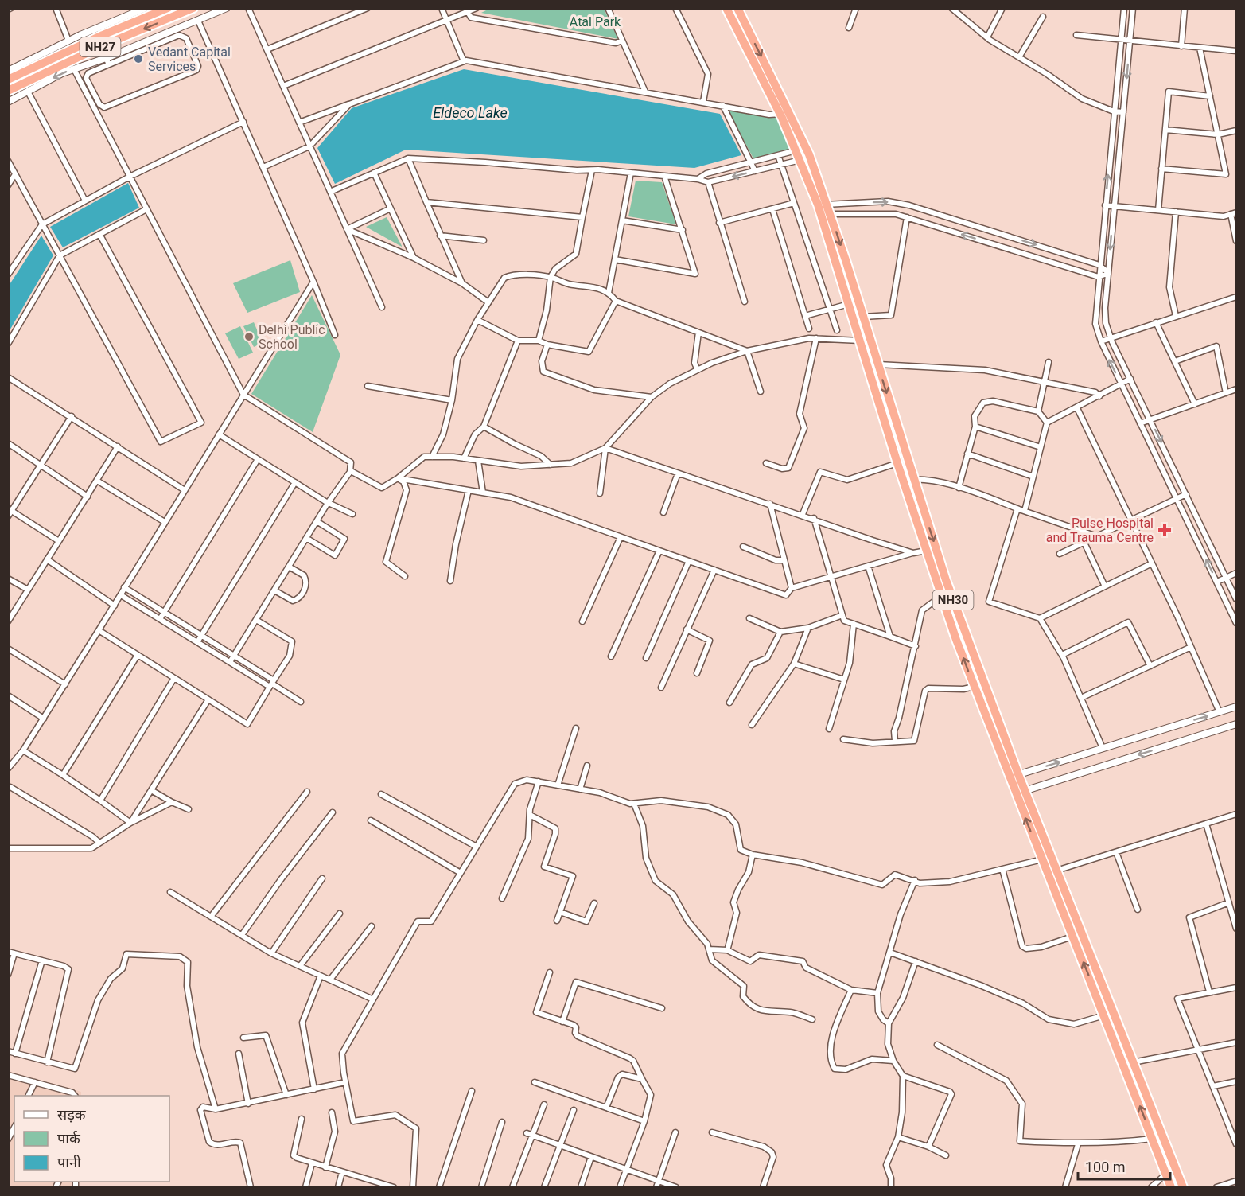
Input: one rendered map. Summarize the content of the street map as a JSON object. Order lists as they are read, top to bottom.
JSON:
{
  "streets": {
    "highway": ["NH27", "NH30"]
  },
  "water": ["Eldeco Lake"],
  "parks": ["Atal Park"],
  "places": {
    "other": ["Vedant Capital Services", "Delhi Public School"],
    "health": ["Pulse Hospital and Trauma Centre"]
  },
  "legend": ["सड़क", "पार्क", "पानी"],
  "scale_bar": "100 m"
}
